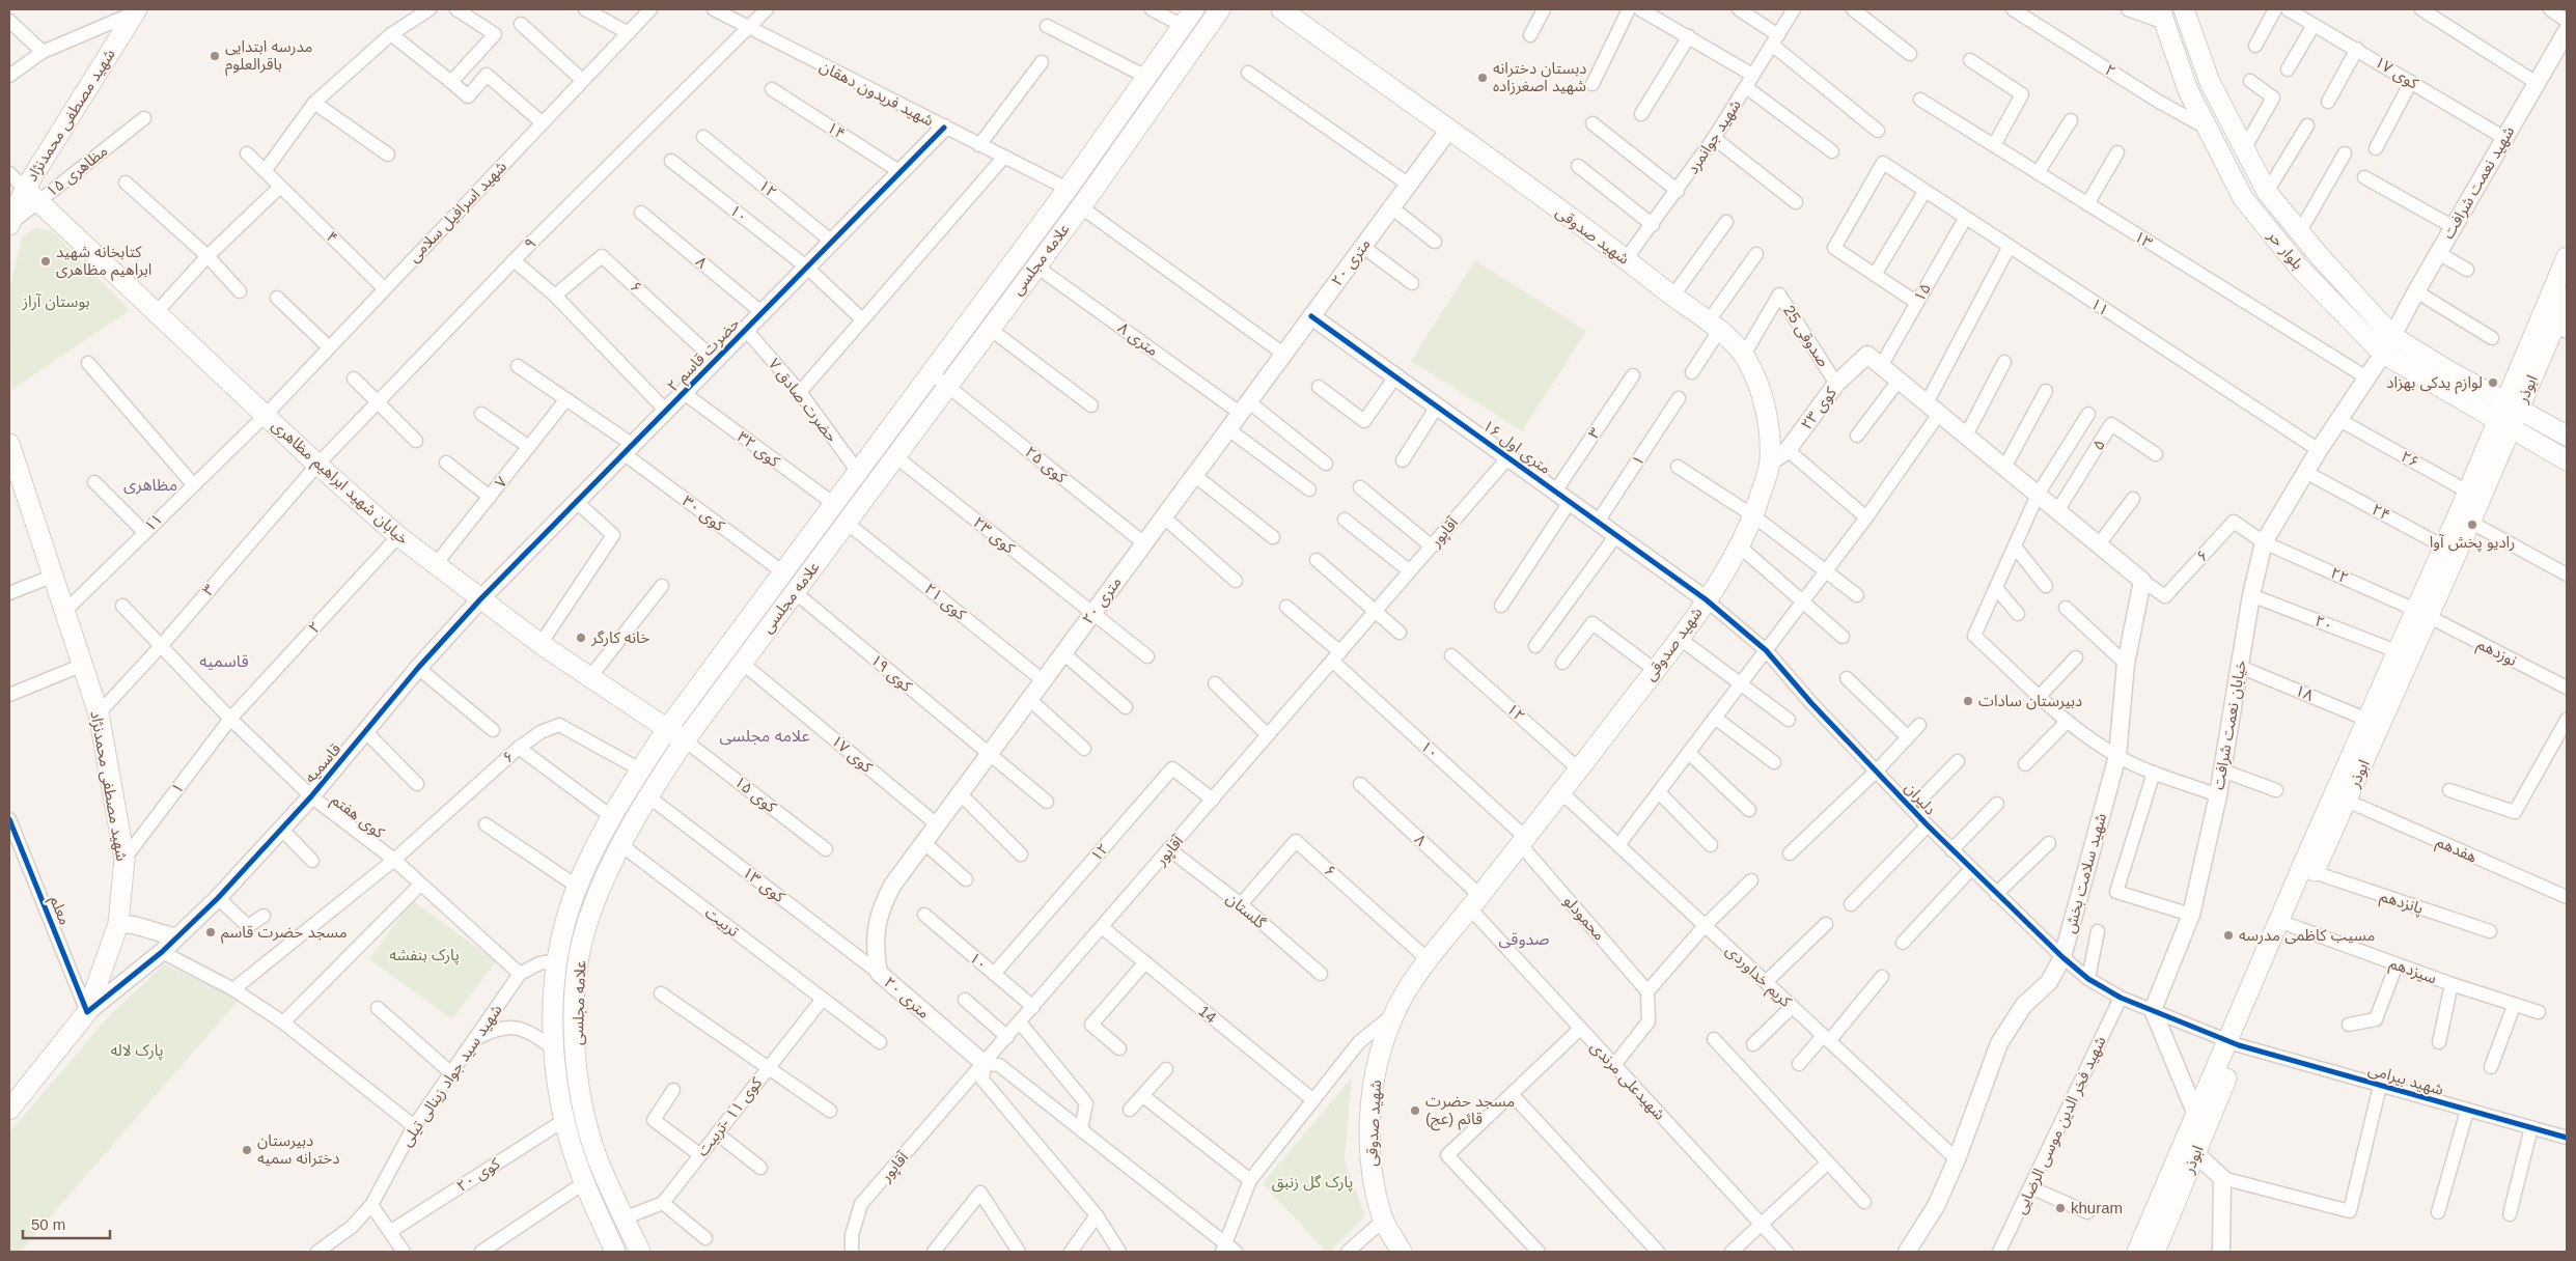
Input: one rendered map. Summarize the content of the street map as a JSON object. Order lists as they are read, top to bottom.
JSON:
{
  "streets": {
    "main road": [
      "شهید مصطفی محمدنژاد",
      "شهید صدوقی",
      "بلوار حر",
      "علامه مجلسی",
      "ابوذر",
      "خیابان شهید ابراهیم مظاهری"
    ],
    "street": [
      "۲",
      "کوی ۱۷",
      "شهید فریدون دهقان",
      "۱۴",
      "شهید جوانمرد",
      "۱۵ مظاهری",
      "شهید نعمت شرافت",
      "۱۲",
      "شهید اسرافیل سلامی",
      "۱۰",
      "۴",
      "۱۳",
      "۹",
      "۸",
      "۲۰ متری",
      "۶",
      "۱۵",
      "۱۱",
      "صدوقی 25",
      "۸ متری",
      "۲ حضرت قاسم",
      "۷ حضرت صادق",
      "کوی ۲۳",
      "۳",
      "۵",
      "۱۶ متری اول",
      "کوی ۳۲",
      "۲۶",
      "۱",
      "کوی ۲۵",
      "۷",
      "۲۴",
      "کوی ۳۰",
      "آقاپور",
      "۲۲",
      "کوی ۲۱",
      "۲۰",
      "نوزدهم",
      "کوی ۱۹",
      "۱۸",
      "خیابان نعمت شرافت",
      "قاسمیه",
      "کوی ۱۵",
      "دلیران",
      "کوی هفتم",
      "هفدهم",
      "شهید سلامت بخش",
      "کوی ۱۳",
      "پانزدهم",
      "معلم",
      "گلستان",
      "محمودلو",
      "تربیت",
      "سیزدهم",
      "کریم خداوردی",
      "14",
      "شهید سید جواد زینالی تیلی",
      "شهید بیرامی",
      "شهیدعلی مرندی",
      "کوی ۱۱ -تربیت",
      "شهید فخر الدین موسی الرضایی",
      "کوی ۲۰"
    ]
  },
  "crossings": [
    ["۲", "بلوار حر"],
    ["۲", "۱"],
    ["۲", "خیابان شهید ابراهیم مظاهری"],
    ["۲", "کوی هفتم"],
    ["کوی ۱۷", "شهید نعمت شرافت"],
    ["کوی ۱۷", "علامه مجلسی"],
    ["کوی ۱۷", "۲۰ متری"],
    ["شهید فریدون دهقان", "۹"],
    ["شهید فریدون دهقان", "علامه مجلسی"],
    ["شهید فریدون دهقان", "۲ حضرت قاسم"],
    ["شهید مصطفی محمدنژاد", "۱۵ مظاهری"],
    ["شهید مصطفی محمدنژاد", "۱۱"],
    ["شهید مصطفی محمدنژاد", "۳"],
    ["شهید مصطفی محمدنژاد", "۱"],
    ["شهید مصطفی محمدنژاد", "خیابان شهید ابراهیم مظاهری"],
    ["شهید مصطفی محمدنژاد", "قاسمیه"],
    ["شهید مصطفی محمدنژاد", "معلم"],
    ["۱۴", "۲ حضرت قاسم"],
    ["شهید جوانمرد", "شهید صدوقی"],
    ["۱۵ مظاهری", "خیابان شهید ابراهیم مظاهری"],
    ["شهید نعمت شرافت", "بلوار حر"],
    ["شهید نعمت شرافت", "خیابان نعمت شرافت"],
    ["۱۲", "۱۰"],
    ["۱۲", "شهید صدوقی"],
    ["۱۲", "۲ حضرت قاسم"],
    ["۱۲", "آقاپور"],
    ["شهید اسرافیل سلامی", "۴"],
    ["شهید اسرافیل سلامی", "۱۱"],
    ["شهید اسرافیل سلامی", "خیابان شهید ابراهیم مظاهری"],
    ["۱۰", "شهید صدوقی"],
    ["۱۰", "۲ حضرت قاسم"],
    ["۱۰", "آقاپور"],
    ["۱۰", "محمودلو"],
    ["شهید صدوقی", "۸"],
    ["شهید صدوقی", "۲۰ متری"],
    ["شهید صدوقی", "۶"],
    ["شهید صدوقی", "صدوقی 25"],
    ["شهید صدوقی", "کوی ۲۳"],
    ["شهید صدوقی", "۱۶ متری اول"],
    ["شهید صدوقی", "دلیران"],
    ["شهید صدوقی", "محمودلو"],
    ["شهید صدوقی", "کریم خداوردی"],
    ["شهید صدوقی", "شهیدعلی مرندی"],
    ["۱۳", "خیابان نعمت شرافت"],
    ["۹", "۳"],
    ["۹", "خیابان شهید ابراهیم مظاهری"],
    ["بلوار حر", "ابوذر"],
    ["بلوار حر", "خیابان نعمت شرافت"],
    ["علامه مجلسی", "۶"],
    ["علامه مجلسی", "۸ متری"],
    ["علامه مجلسی", "۷ حضرت صادق"],
    ["علامه مجلسی", "کوی ۲۳"],
    ["علامه مجلسی", "کوی ۳۲"],
    ["علامه مجلسی", "کوی ۲۵"],
    ["علامه مجلسی", "خیابان شهید ابراهیم مظاهری"],
    ["علامه مجلسی", "کوی ۳۰"],
    ["علامه مجلسی", "کوی ۲۱"],
    ["علامه مجلسی", "کوی ۱۹"],
    ["علامه مجلسی", "کوی ۱۵"],
    ["علامه مجلسی", "کوی ۱۳"],
    ["علامه مجلسی", "تربیت"],
    ["علامه مجلسی", "کوی ۱۱ -تربیت"],
    ["علامه مجلسی", "کوی ۲۰"],
    ["۸", "۲ حضرت قاسم"],
    ["۸", "شهیدعلی مرندی"],
    ["۲۰ متری", "۸ متری"],
    ["۲۰ متری", "کوی ۲۳"],
    ["۲۰ متری", "۱۶ متری اول"],
    ["۲۰ متری", "کوی ۲۵"],
    ["۲۰ متری", "آقاپور"],
    ["۲۰ متری", "کوی ۲۱"],
    ["۲۰ متری", "کوی ۱۹"],
    ["۲۰ متری", "کوی ۱۳"],
    ["۶", "۲ حضرت قاسم"],
    ["۶", "۲۲"],
    ["۶", "خیابان نعمت شرافت"],
    ["۶", "کوی هفتم"],
    ["۶", "شهید سلامت بخش"],
    ["۶", "گلستان"],
    ["۱۵", "۱۱"],
    ["۱۵", "کوی ۲۳"],
    ["۱۱", "خیابان شهید ابراهیم مظاهری"],
    ["۱۱", "خیابان نعمت شرافت"],
    ["صدوقی 25", "کوی ۲۳"],
    ["۲ حضرت قاسم", "۷ حضرت صادق"],
    ["۲ حضرت قاسم", "کوی ۳۲"],
    ["۲ حضرت قاسم", "خیابان شهید ابراهیم مظاهری"],
    ["۲ حضرت قاسم", "کوی ۳۰"],
    ["۲ حضرت قاسم", "قاسمیه"],
    ["ابوذر", "۲۶"],
    ["ابوذر", "۲۴"],
    ["ابوذر", "۲۲"],
    ["ابوذر", "۲۰"],
    ["ابوذر", "نوزدهم"],
    ["ابوذر", "۱۸"],
    ["ابوذر", "هفدهم"],
    ["ابوذر", "پانزدهم"],
    ["ابوذر", "سیزدهم"],
    ["ابوذر", "شهید بیرامی"],
    ["۳", "۱۶ متری اول"],
    ["۳", "خیابان شهید ابراهیم مظاهری"],
    ["۳", "کوی هفتم"],
    ["۱۶ متری اول", "۱"],
    ["۱۶ متری اول", "آقاپور"],
    ["۱۶ متری اول", "دلیران"],
    ["۲۶", "خیابان نعمت شرافت"],
    ["۱", "کوی هفتم"],
    ["خیابان شهید ابراهیم مظاهری", "۷"],
    ["خیابان شهید ابراهیم مظاهری", "قاسمیه"],
    ["خیابان شهید ابراهیم مظاهری", "کوی ۱۵"],
    ["۷", "کوی ۳۰"],
    ["۲۴", "خیابان نعمت شرافت"],
    ["آقاپور", "گلستان"],
    ["آقاپور", "14"],
    ["۲۲", "نوزدهم"],
    ["۲۲", "خیابان نعمت شرافت"],
    ["۲۰", "خیابان نعمت شرافت"],
    ["۱۸", "خیابان نعمت شرافت"],
    ["خیابان نعمت شرافت", "دلیران"],
    ["خیابان نعمت شرافت", "شهید بیرامی"],
    ["قاسمیه", "کوی هفتم"],
    ["قاسمیه", "معلم"],
    ["دلیران", "شهید سلامت بخش"],
    ["دلیران", "شهید بیرامی"],
    ["دلیران", "شهید فخر الدین موسی الرضایی"],
    ["کوی هفتم", "شهید سید جواد زینالی تیلی"],
    ["شهید سلامت بخش", "کریم خداوردی"],
    ["تربیت", "کوی ۱۱ -تربیت"]
  ],
  "districts": [
    "مظاهری",
    "قاسمیه",
    "علامه مجلسی",
    "صدوقی"
  ],
  "parks": [
    "بوستان آراز",
    "پارک بنفشه",
    "پارک لاله",
    "پارک گل زنبق"
  ],
  "places": [
    "مدرسه ابتدایی باقرالعلوم",
    "دبستان دخترانه شهید اصغرزاده",
    "کتابخانه شهید ابراهیم مظاهری",
    "لوازم یدکی بهزاد",
    "رادیو پخش آوا",
    "خانه کارگر",
    "دبیرستان سادات",
    "مسجد حضرت قاسم",
    "مسیب کاظمی مدرسه",
    "مسجد حضرت قائم (عج)",
    "دبیرستان دخترانه سمیه",
    "khuram"
  ],
  "scale_bar": "50 m"
}
